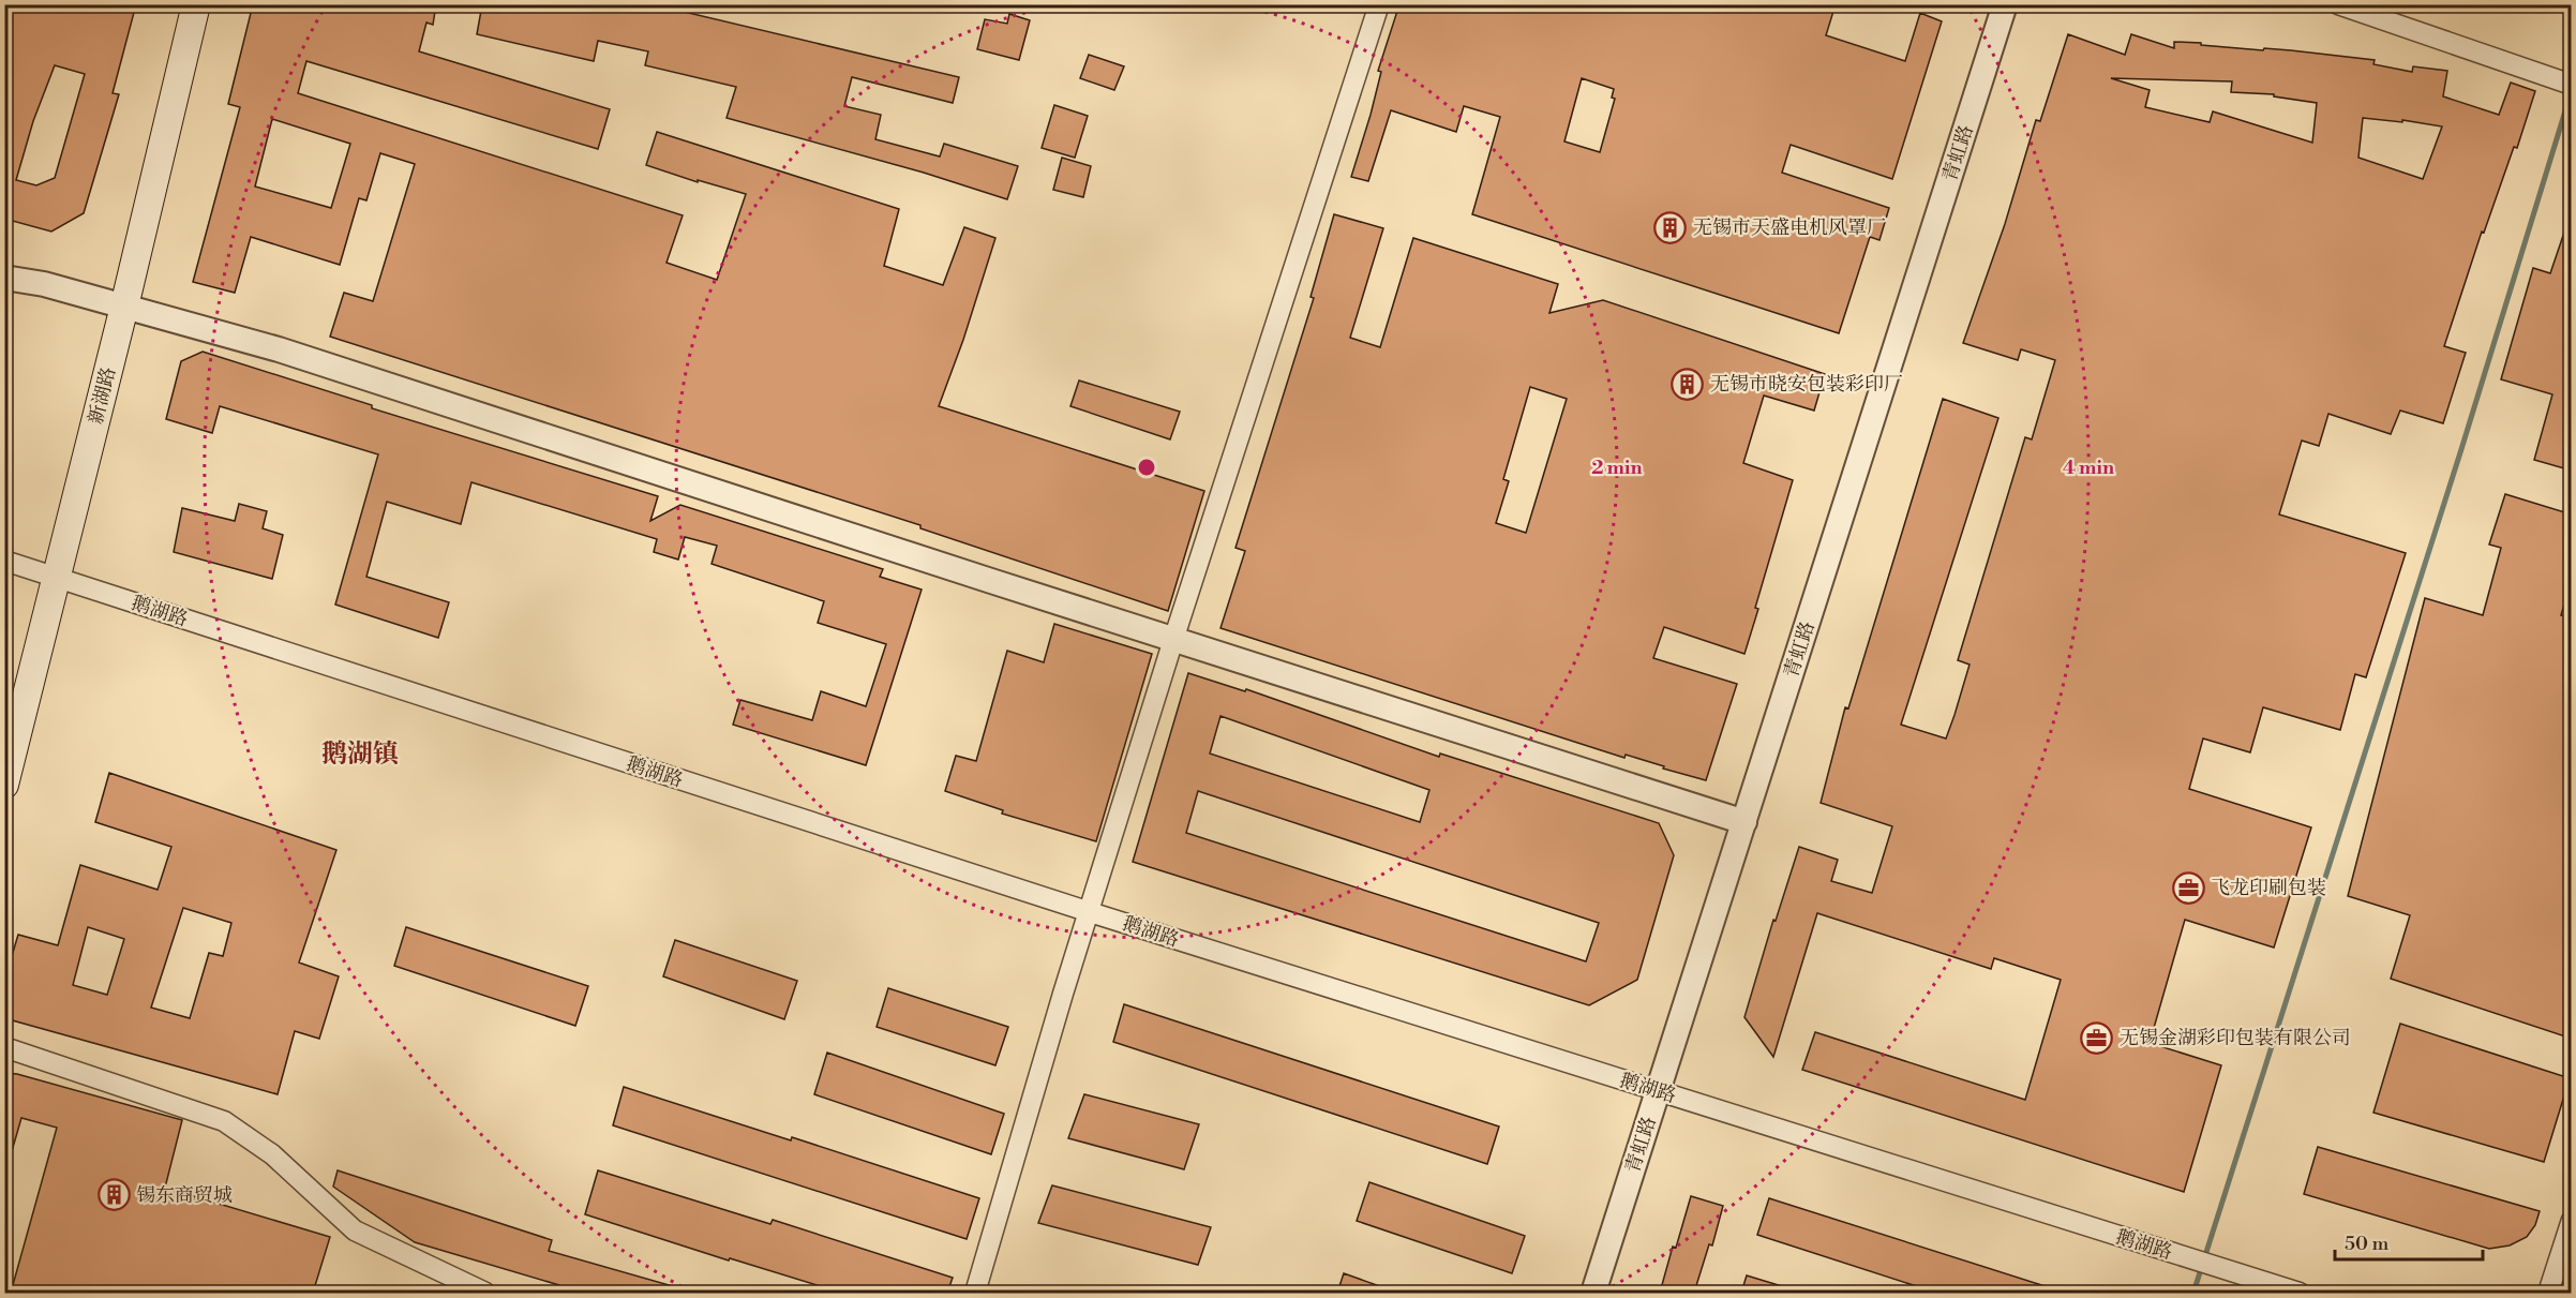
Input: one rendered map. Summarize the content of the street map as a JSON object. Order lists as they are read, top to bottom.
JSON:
{
  "streets": {
    "main road": ["新湖路"],
    "street": ["青虹路", "鹅湖路"]
  },
  "crossings": [
    ["青虹路", "鹅湖路"],
    ["新湖路", "鹅湖路"]
  ],
  "districts": ["鹅湖镇"],
  "places": {
    "building": ["无锡市天盛电机风罩厂", "无锡市晓安包装彩印厂", "锡东商贸城"],
    "office": ["飞龙印刷包装", "无锡金湖彩印包装有限公司"]
  },
  "scale_bar": "50 m",
  "rings": ["2 min", "4 min"]
}
